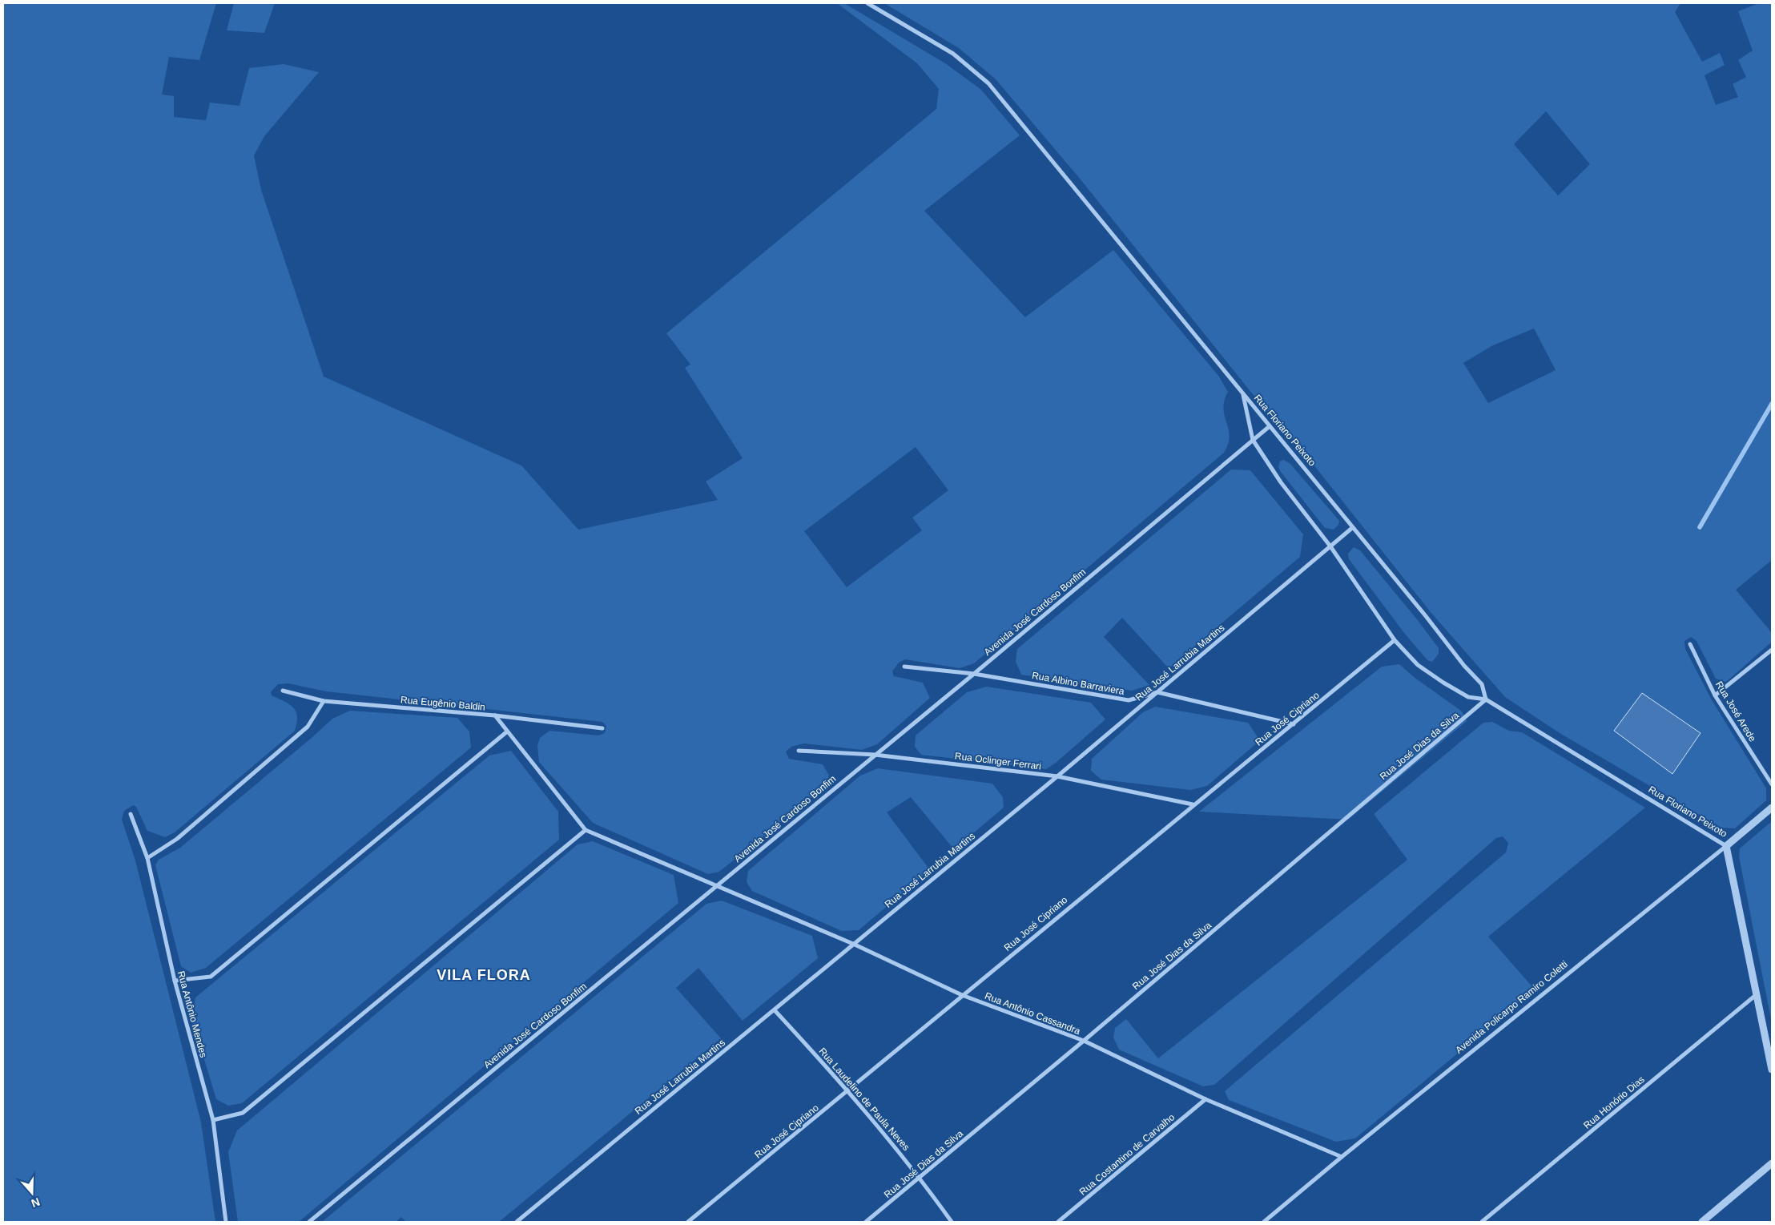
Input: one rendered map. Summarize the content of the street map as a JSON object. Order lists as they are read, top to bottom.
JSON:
{
  "streets": {
    "street": [
      "Rua Floriano Peixoto",
      "Avenida José Cardoso Bonfim",
      "Rua José Larrubia Martins",
      "Rua Albino Barraviera",
      "Rua Eugênio Baldin",
      "Rua José Arede",
      "Rua José Cipriano",
      "Rua José Dias da Silva",
      "Rua Oclinger Ferrari",
      "Avenida Policarpo Ramiro Coletti",
      "Rua Antônio Cassandra",
      "Rua Antônio Mendes",
      "Rua Laudelino de Paula Neves",
      "Rua Honório Dias",
      "Rua Costantino de Carvalho"
    ]
  },
  "crossings": [
    ["Rua Floriano Peixoto", "Avenida José Cardoso Bonfim"],
    ["Rua Floriano Peixoto", "Rua José Larrubia Martins"],
    ["Rua Floriano Peixoto", "Rua José Cipriano"],
    ["Rua Floriano Peixoto", "Rua José Dias da Silva"],
    ["Rua Floriano Peixoto", "Avenida Policarpo Ramiro Coletti"],
    ["Rua Floriano Peixoto", "Rua Honório Dias"],
    ["Avenida José Cardoso Bonfim", "Rua Albino Barraviera"],
    ["Avenida José Cardoso Bonfim", "Rua Oclinger Ferrari"],
    ["Avenida José Cardoso Bonfim", "Rua Antônio Cassandra"],
    ["Rua José Larrubia Martins", "Rua Albino Barraviera"],
    ["Rua José Larrubia Martins", "Rua Oclinger Ferrari"],
    ["Rua José Larrubia Martins", "Rua Antônio Cassandra"],
    ["Rua José Larrubia Martins", "Rua Laudelino de Paula Neves"],
    ["Rua Albino Barraviera", "Rua José Cipriano"],
    ["Rua José Cipriano", "Rua Oclinger Ferrari"],
    ["Rua José Cipriano", "Rua Antônio Cassandra"],
    ["Rua José Cipriano", "Rua Laudelino de Paula Neves"],
    ["Rua José Dias da Silva", "Rua Antônio Cassandra"],
    ["Rua José Dias da Silva", "Rua Laudelino de Paula Neves"],
    ["Avenida Policarpo Ramiro Coletti", "Rua Antônio Cassandra"],
    ["Rua Antônio Cassandra", "Rua Costantino de Carvalho"]
  ],
  "districts": ["VILA FLORA"],
  "north": "bottom"
}
